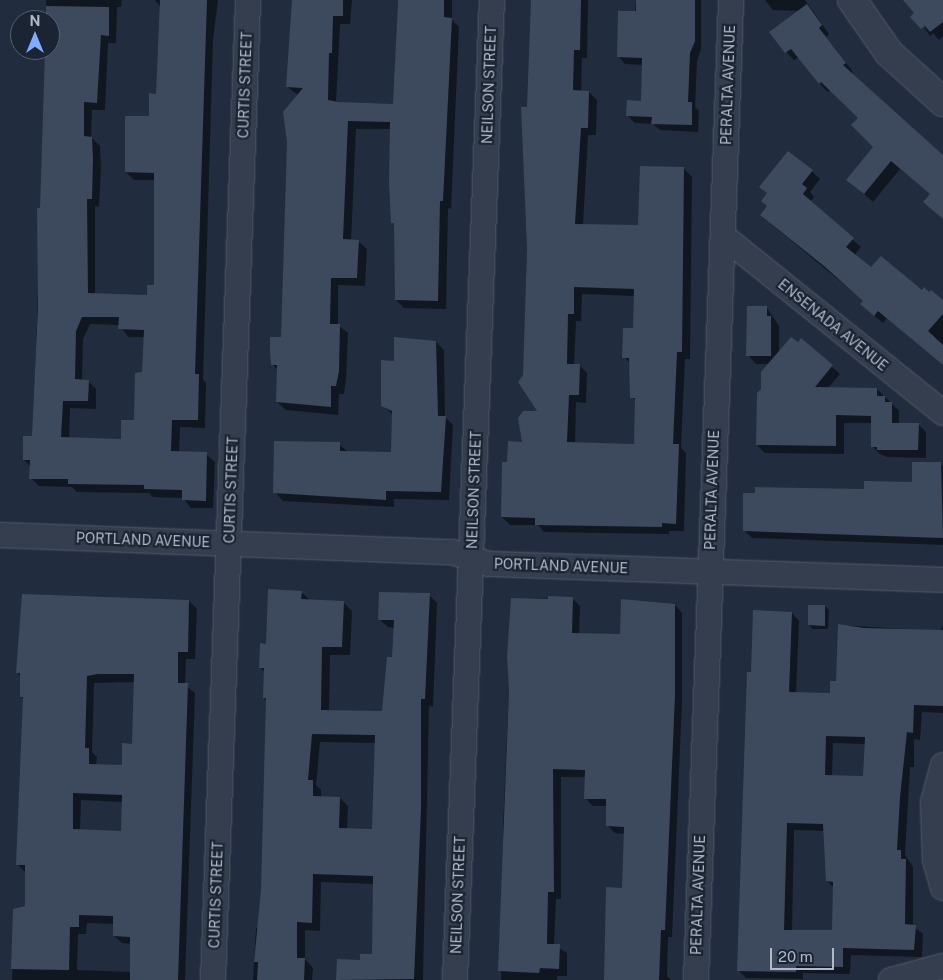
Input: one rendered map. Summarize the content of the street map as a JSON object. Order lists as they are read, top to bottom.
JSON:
{
  "streets": {
    "street": [
      "CURTIS STREET",
      "NEILSON STREET",
      "PERALTA AVENUE",
      "ENSENADA AVENUE",
      "PORTLAND AVENUE"
    ]
  },
  "crossings": [
    ["CURTIS STREET", "PORTLAND AVENUE"],
    ["NEILSON STREET", "PORTLAND AVENUE"],
    ["PERALTA AVENUE", "ENSENADA AVENUE"],
    ["PERALTA AVENUE", "PORTLAND AVENUE"]
  ],
  "scale_bar": "20 m",
  "north": "top"
}
